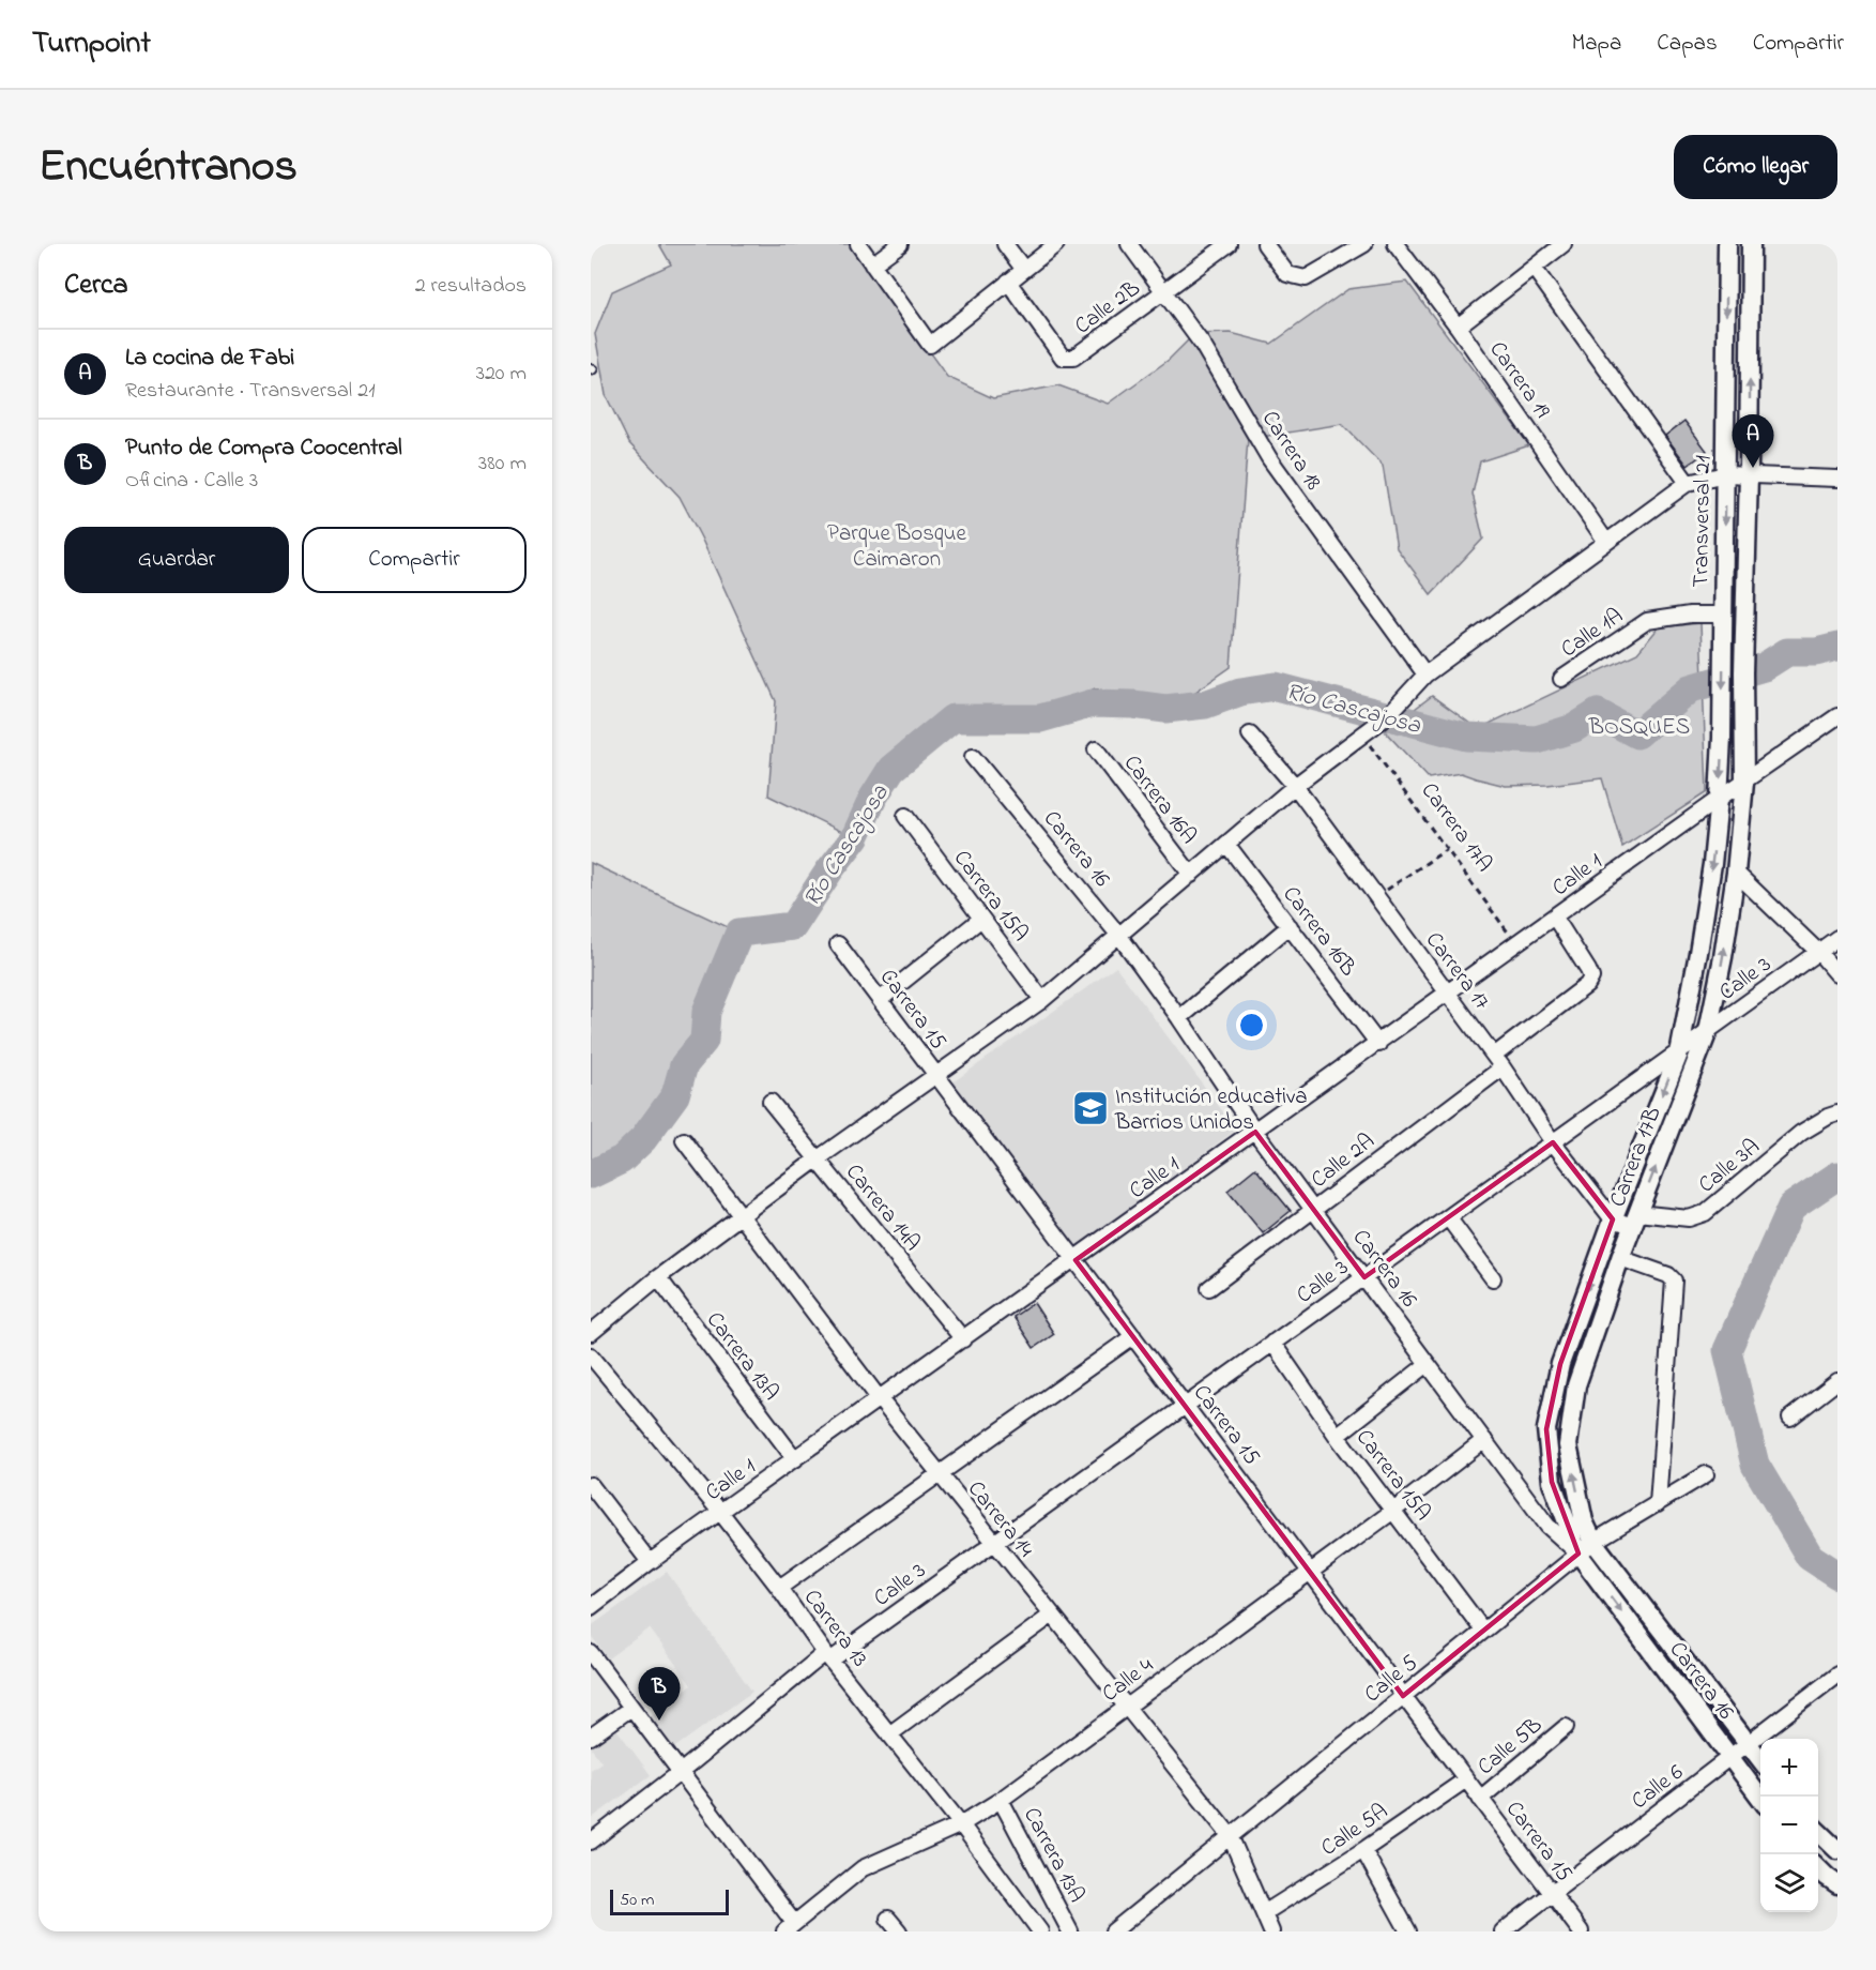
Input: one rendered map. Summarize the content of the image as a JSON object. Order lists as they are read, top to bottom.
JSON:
{
  "streets": {
    "street": [
      "Calle 2B",
      "Carrera 19",
      "Carrera 18",
      "Transversal 21",
      "Calle 1A",
      "Carrera 16A",
      "Carrera 16",
      "Calle 1",
      "Carrera 15A",
      "Carrera 16B",
      "Carrera 17",
      "Calle 3",
      "Carrera 15",
      "Carrera 17B",
      "Calle 2A",
      "Calle 3A",
      "Carrera 14A",
      "Carrera 13A",
      "Carrera 14",
      "Carrera 13",
      "Calle 5",
      "Calle 4",
      "Calle 5B",
      "Calle 6",
      "Calle 5A"
    ],
    "path": ["Carrera 17A"]
  },
  "crossings": [
    ["Calle 2B", "Carrera 18"],
    ["Transversal 21", "Calle 1A"],
    ["Transversal 21", "Calle 1"],
    ["Transversal 21", "Carrera 17B"],
    ["Carrera 17A", "Calle 1"],
    ["Carrera 16", "Calle 1"],
    ["Carrera 16", "Calle 3"],
    ["Carrera 16", "Carrera 17B"],
    ["Carrera 16", "Calle 2A"],
    ["Carrera 16", "Calle 5"],
    ["Carrera 16", "Calle 4"],
    ["Carrera 16", "Calle 6"],
    ["Calle 1", "Carrera 16B"],
    ["Calle 1", "Carrera 17"],
    ["Calle 1", "Carrera 15"],
    ["Calle 1", "Carrera 17B"],
    ["Calle 1", "Calle 2A"],
    ["Calle 1", "Carrera 14A"],
    ["Calle 1", "Carrera 13A"],
    ["Calle 1", "Carrera 14"],
    ["Calle 1", "Carrera 13"],
    ["Carrera 15A", "Calle 3"],
    ["Carrera 15A", "Calle 5"],
    ["Carrera 15A", "Calle 4"],
    ["Carrera 17", "Calle 3"],
    ["Carrera 17", "Carrera 17B"],
    ["Carrera 17", "Calle 2A"],
    ["Calle 3", "Carrera 15"],
    ["Calle 3", "Carrera 17B"],
    ["Calle 3", "Carrera 14"],
    ["Calle 3", "Carrera 13"],
    ["Carrera 15", "Calle 5"],
    ["Carrera 15", "Calle 4"],
    ["Carrera 15", "Calle 5B"],
    ["Carrera 15", "Calle 6"],
    ["Carrera 15", "Calle 5A"],
    ["Carrera 17B", "Calle 3A"],
    ["Carrera 17B", "Calle 5"],
    ["Carrera 13A", "Calle 4"],
    ["Carrera 14", "Calle 5"],
    ["Carrera 14", "Calle 4"],
    ["Carrera 14", "Calle 5A"],
    ["Carrera 13", "Calle 4"]
  ],
  "water": ["Río Cascajosa"],
  "parks": ["Parque Bosque Caimaron", "BOSQUES"],
  "places": {
    "school or university": ["Institución educativa Barrios Unidos"]
  },
  "scale_bar": "50 m",
  "page": {
    "header": "Turnpoint",
    "nav": ["Mapa", "Capas", "Compartir"],
    "title": "Encuéntranos",
    "buttons": [
      "Cómo llegar",
      ["Guardar", "Compartir"]
    ],
    "heading": ["Cerca", "2 resultados"],
    "list": [
      {
        "mark": "A",
        "name": "La cocina de Fabi",
        "note": "Restaurante · Transversal 21",
        "value": "320 m"
      },
      {
        "mark": "B",
        "name": "Punto de Compra Coocentral",
        "note": "Oficina · Calle 3",
        "value": "380 m"
      }
    ],
    "pins": ["A", "B"],
    "map_buttons": ["+", "−"],
    "scale": "50 m"
  }
}
